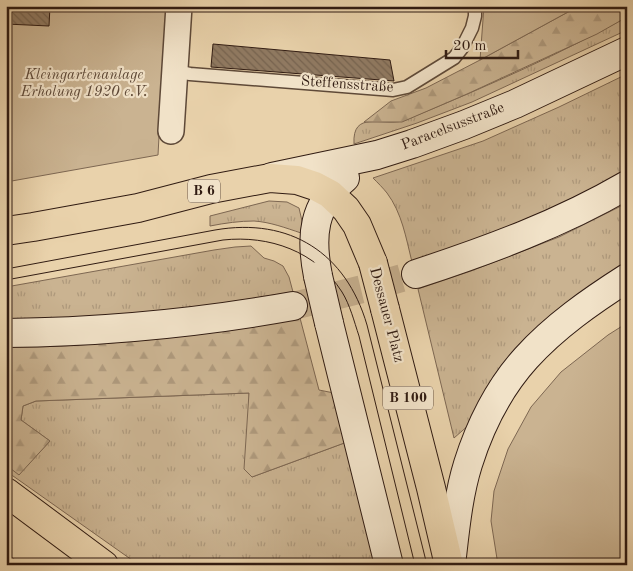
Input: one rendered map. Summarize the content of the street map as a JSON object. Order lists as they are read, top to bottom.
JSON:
{
  "streets": {
    "main road": [
      "Paracelsusstraße",
      "B 6",
      "Dessauer Platz",
      "B 100"
    ],
    "lane": ["Steffensstraße"]
  },
  "crossings": [
    ["Paracelsusstraße", "Dessauer Platz"]
  ],
  "parks": ["Kleingartenanlage Erholung 1920 e.V."],
  "scale_bar": "20 m"
}
